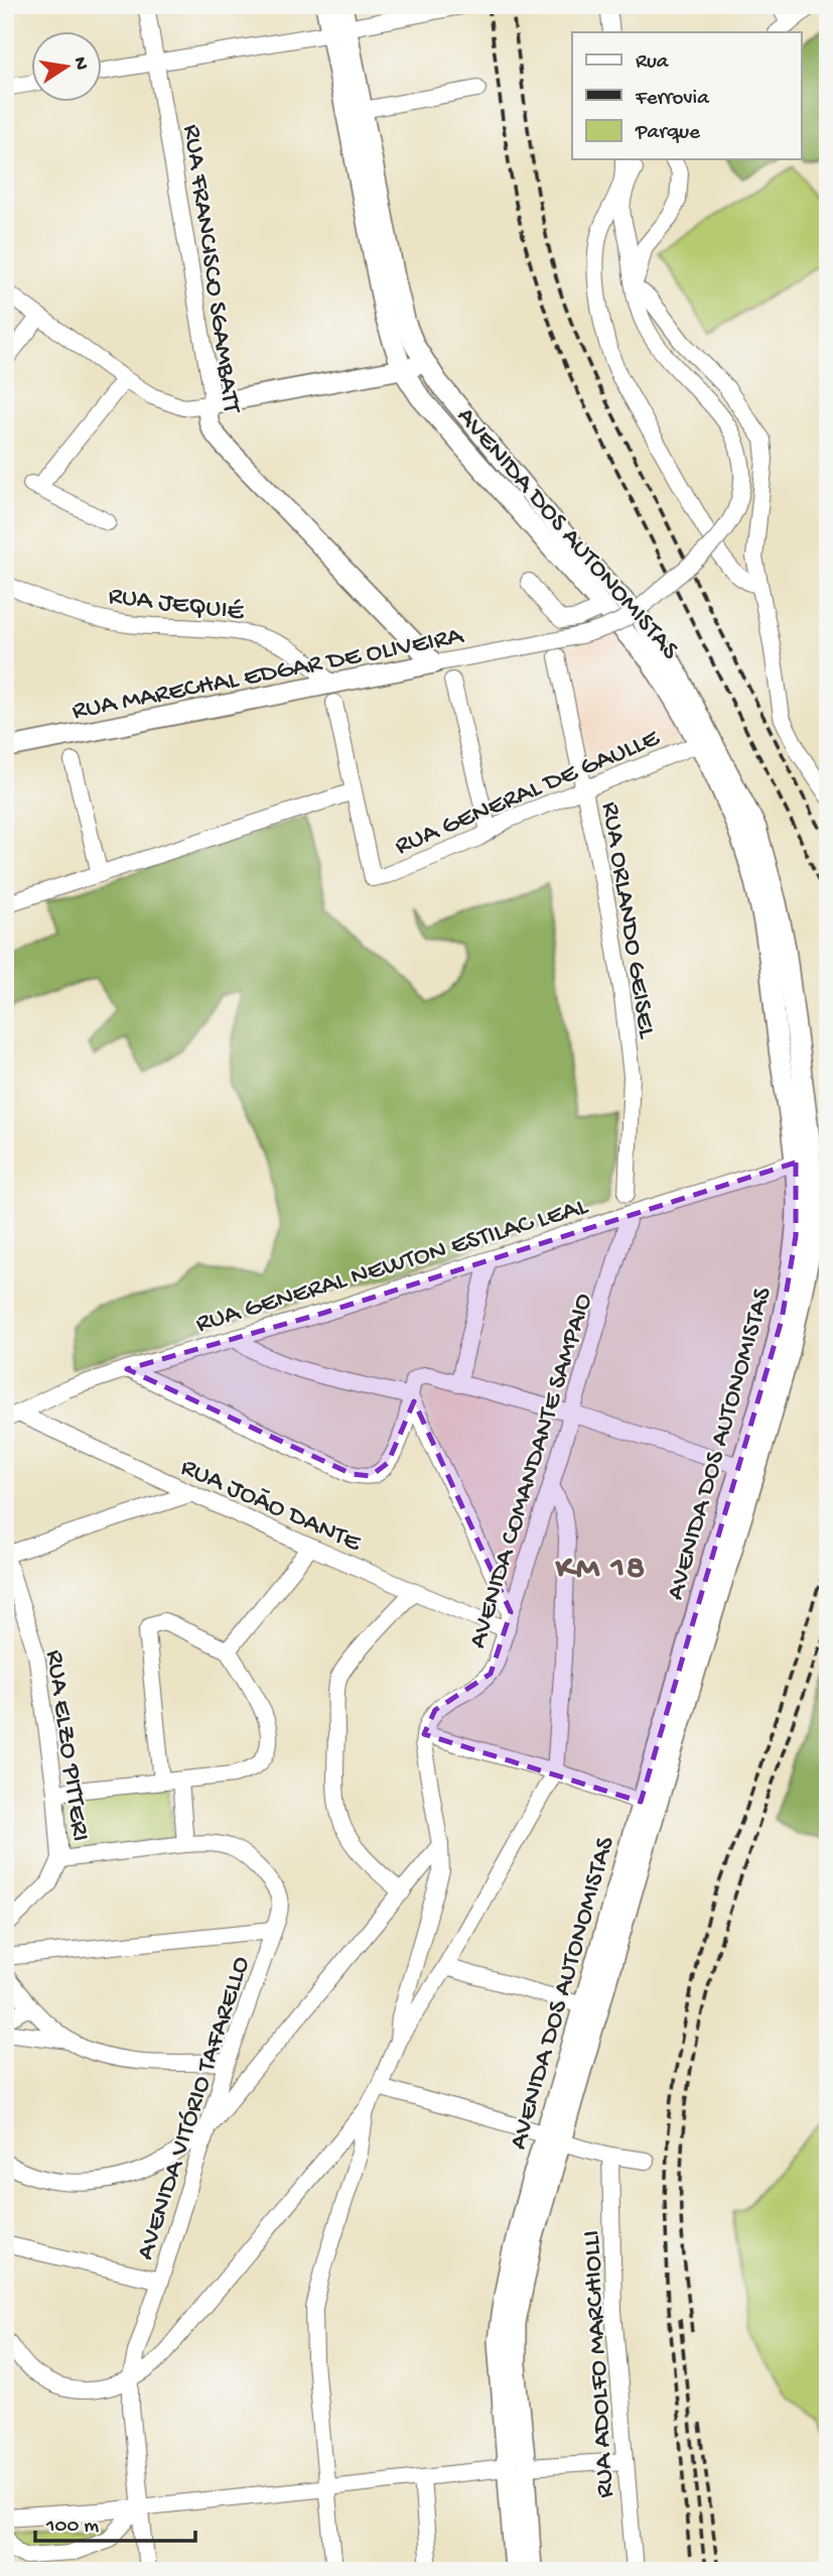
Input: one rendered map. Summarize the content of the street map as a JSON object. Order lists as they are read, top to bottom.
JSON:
{
  "streets": {
    "main road": ["RUA FRANCISCO SGAMBATT", "AVENIDA DOS AUTONOMISTAS", "RUA MARECHAL EDGAR DE OLIVEIRA"],
    "street": [
      "RUA JEQUIÉ",
      "RUA GENERAL DE GAULLE",
      "RUA ORLANDO GEISEL",
      "RUA GENERAL NEWTON ESTILAC LEAL",
      "AVENIDA COMANDANTE SAMPAIO",
      "RUA JOÃO DANTE",
      "RUA ELZO PITTERI",
      "AVENIDA VITÓRIO TAFARELLO",
      "RUA ADOLFO MARCHIOLLI"
    ]
  },
  "crossings": [
    ["RUA FRANCISCO SGAMBATT", "RUA MARECHAL EDGAR DE OLIVEIRA"],
    ["AVENIDA DOS AUTONOMISTAS", "RUA GENERAL DE GAULLE"],
    ["AVENIDA DOS AUTONOMISTAS", "RUA GENERAL NEWTON ESTILAC LEAL"],
    ["RUA JEQUIÉ", "RUA MARECHAL EDGAR DE OLIVEIRA"],
    ["RUA GENERAL DE GAULLE", "RUA ORLANDO GEISEL"],
    ["RUA GENERAL NEWTON ESTILAC LEAL", "AVENIDA COMANDANTE SAMPAIO"],
    ["RUA GENERAL NEWTON ESTILAC LEAL", "RUA JOÃO DANTE"],
    ["AVENIDA COMANDANTE SAMPAIO", "RUA JOÃO DANTE"],
    ["RUA ELZO PITTERI", "AVENIDA VITÓRIO TAFARELLO"]
  ],
  "districts": ["KM 18"],
  "legend": ["Rua", "Ferrovia", "Parque"],
  "scale_bar": "100 m",
  "north": "right"
}
